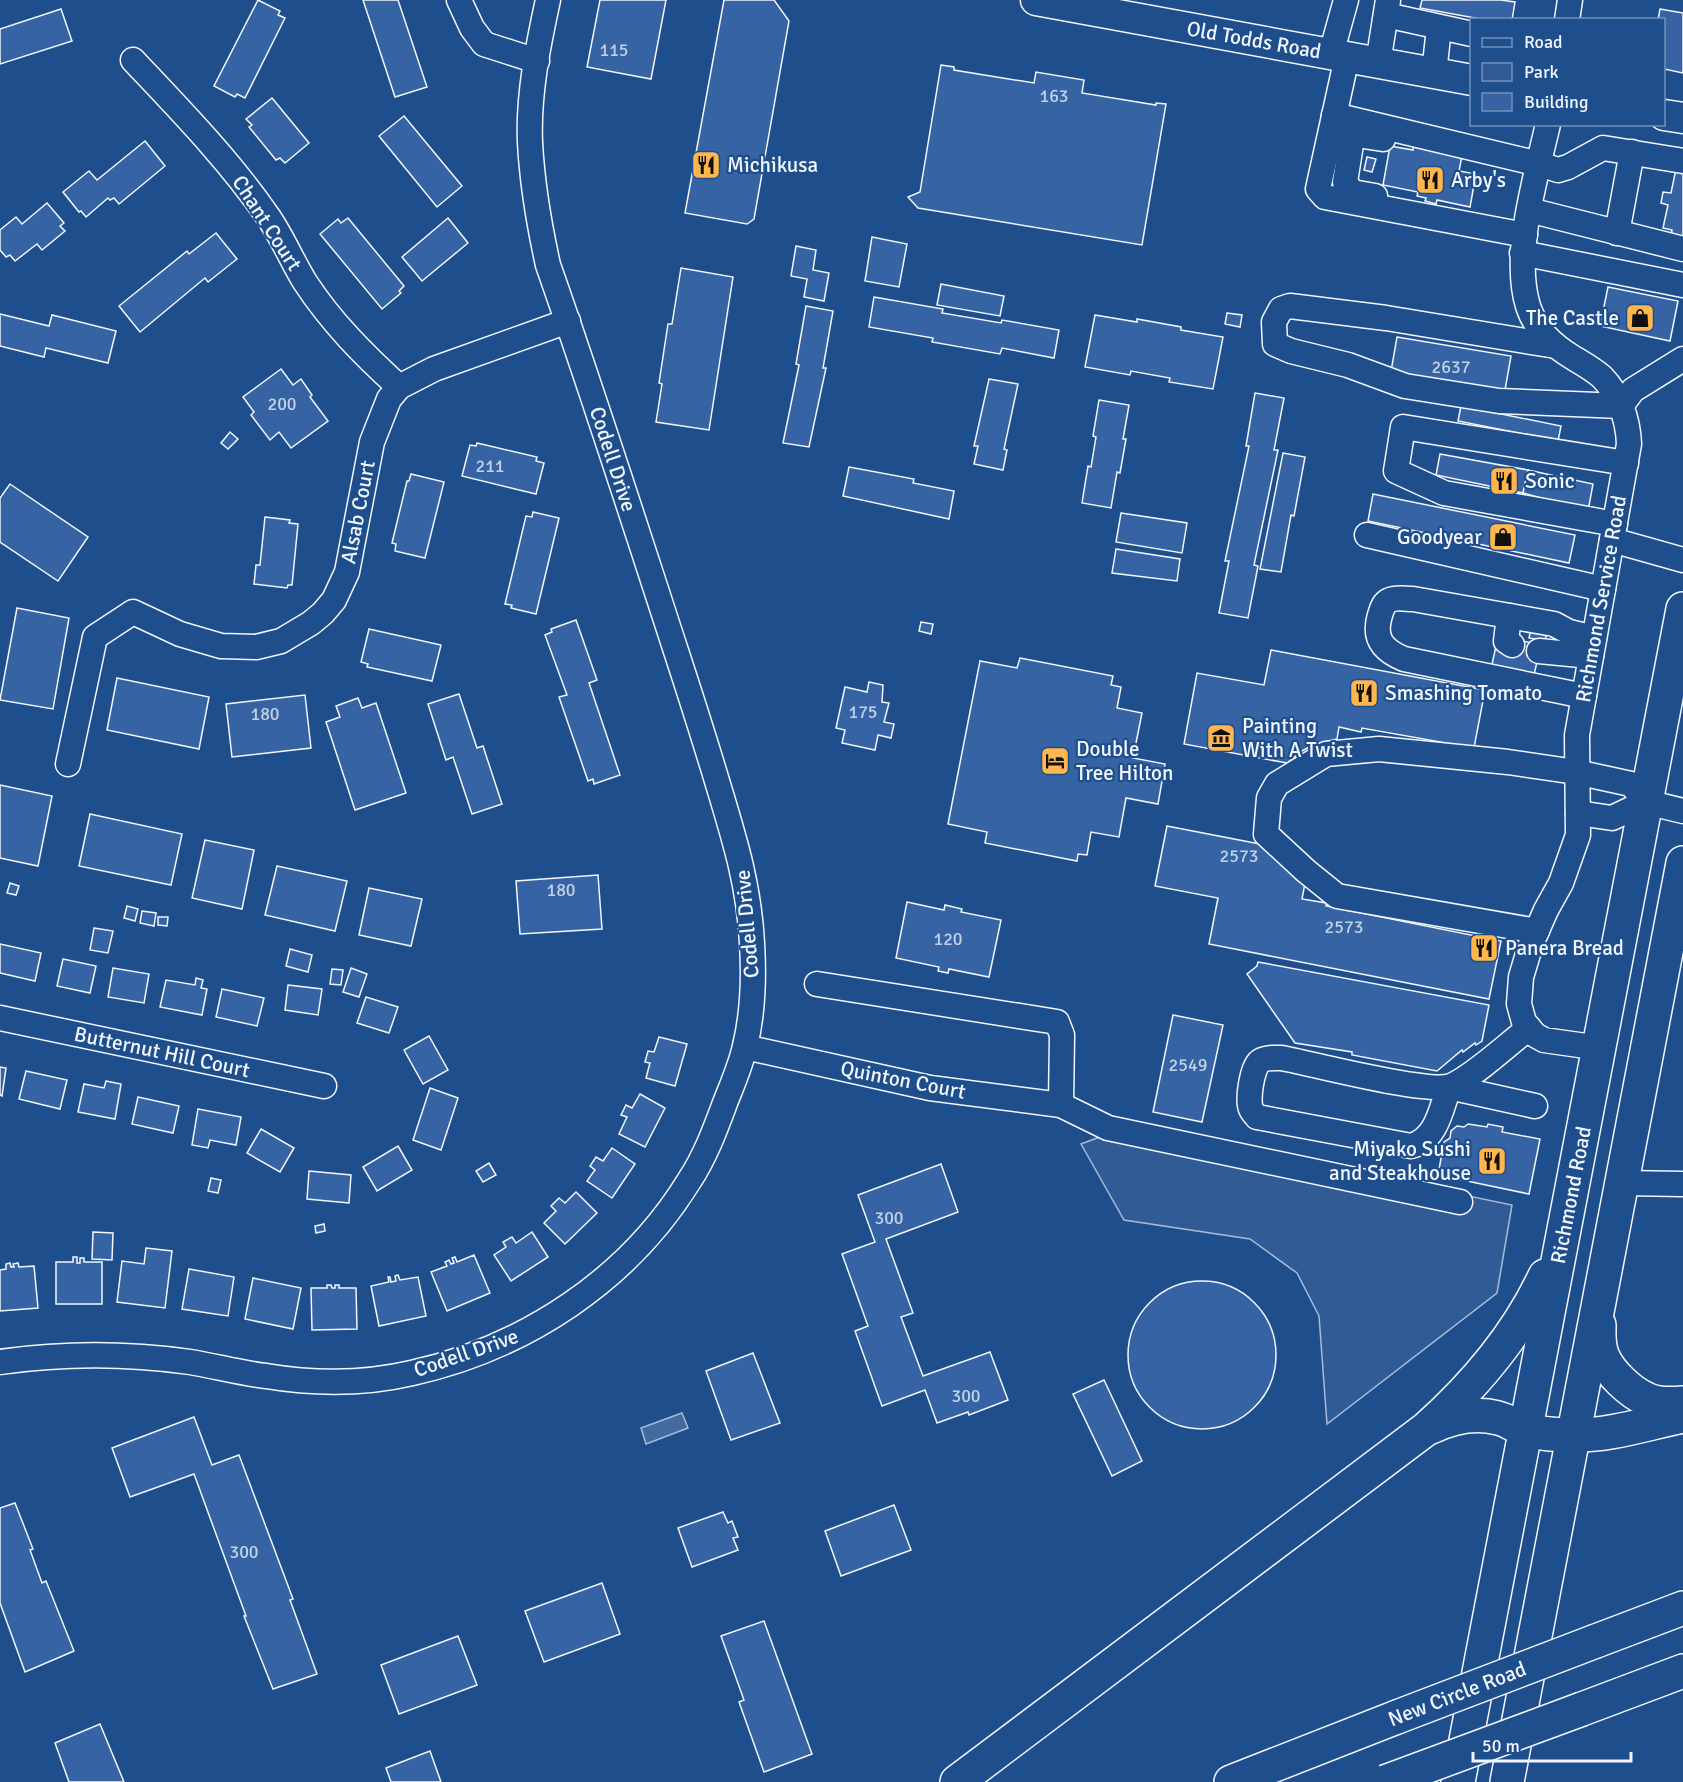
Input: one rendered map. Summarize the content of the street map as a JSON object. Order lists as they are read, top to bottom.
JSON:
{
  "streets": {
    "highway": ["Richmond Road", "New Circle Road"],
    "main road": ["Old Todds Road"],
    "street": [
      "Chant Court",
      "Codell Drive",
      "Alsab Court",
      "Richmond Service Road",
      "Butternut Hill Court",
      "Quinton Court"
    ]
  },
  "crossings": [
    ["Chant Court", "Alsab Court"],
    ["Codell Drive", "Quinton Court"]
  ],
  "places": {
    "restaurant": [
      "Michikusa",
      "Arby's",
      "Sonic",
      "Smashing Tomato",
      "Panera Bread",
      "Miyako Sushi and Steakhouse"
    ],
    "shop": ["The Castle", "Goodyear"],
    "museum": ["Painting With A Twist"],
    "hotel": ["Double Tree Hilton"]
  },
  "house_numbers": [
    "115",
    "163",
    "2637",
    "200",
    "211",
    "175",
    "180",
    "2573",
    "180",
    "2573",
    "120",
    "2549",
    "300",
    "300",
    "300"
  ],
  "legend": ["Road", "Park", "Building"],
  "scale_bar": "50 m"
}
